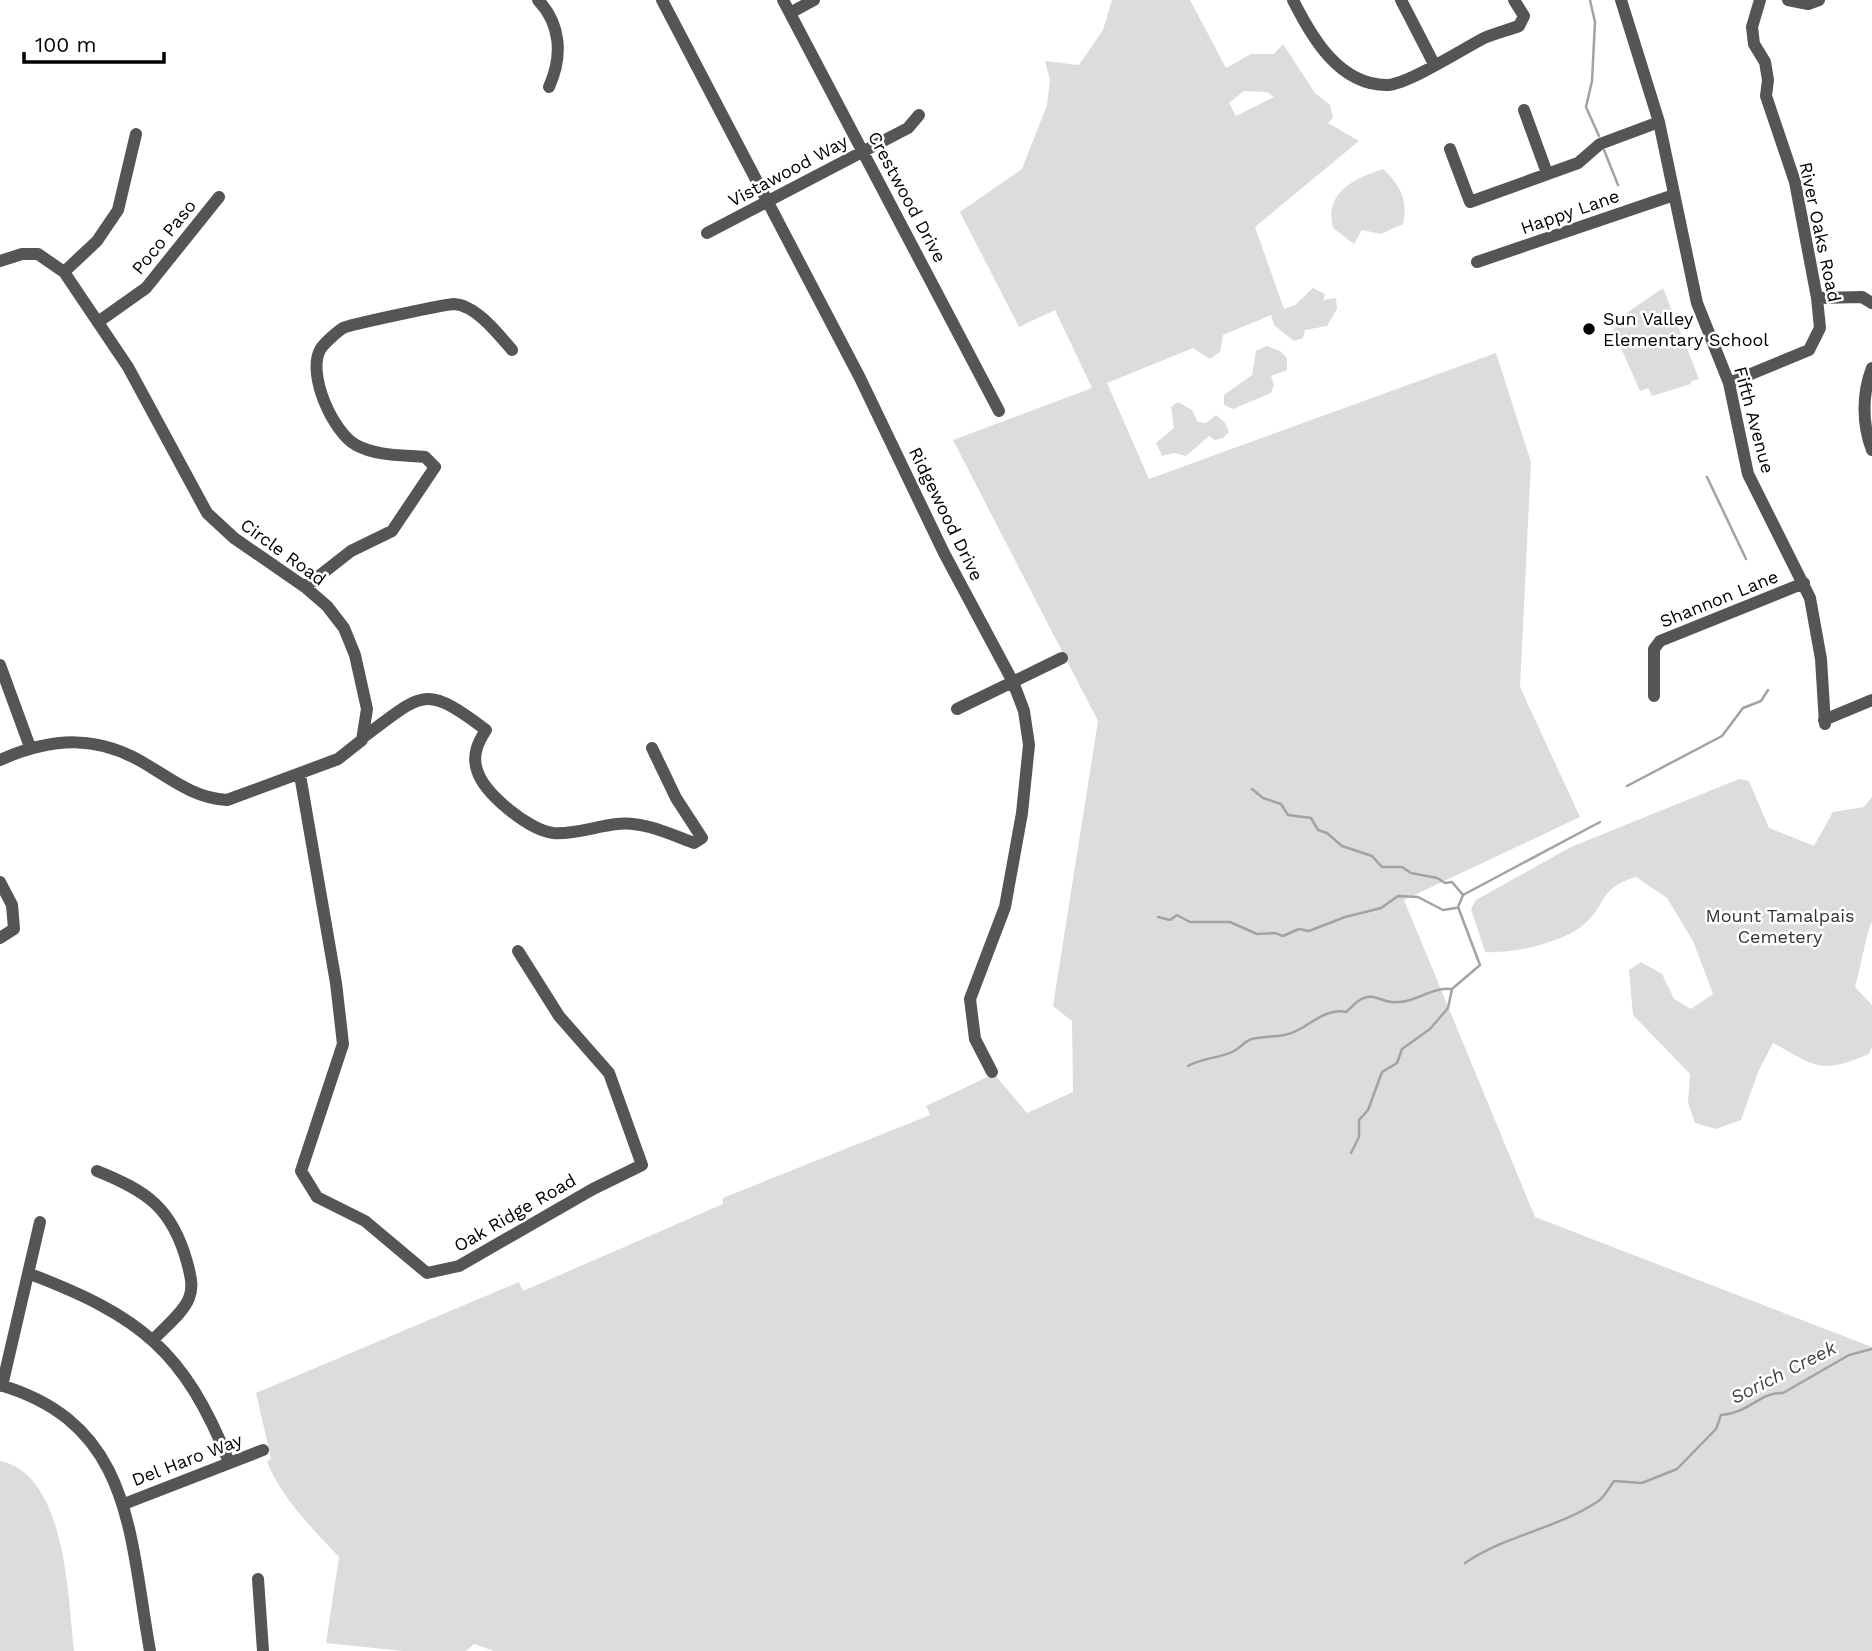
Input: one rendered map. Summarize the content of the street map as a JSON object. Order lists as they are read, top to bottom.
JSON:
{
  "streets": {
    "street": [
      "Vistawood Way",
      "Crestwood Drive",
      "Happy Lane",
      "River Oaks Road",
      "Poco Paso",
      "Fifth Avenue",
      "Ridgewood Drive",
      "Circle Road",
      "Shannon Lane",
      "Oak Ridge Road",
      "Del Haro Way"
    ]
  },
  "crossings": [
    ["Vistawood Way", "Crestwood Drive"],
    ["Vistawood Way", "Ridgewood Drive"],
    ["Happy Lane", "Fifth Avenue"],
    ["River Oaks Road", "Fifth Avenue"],
    ["Poco Paso", "Circle Road"],
    ["Fifth Avenue", "Shannon Lane"]
  ],
  "water": ["Sorich Creek"],
  "parks": ["Mount Tamalpais Cemetery"],
  "places": ["Sun Valley Elementary School"],
  "scale_bar": "100 m"
}
